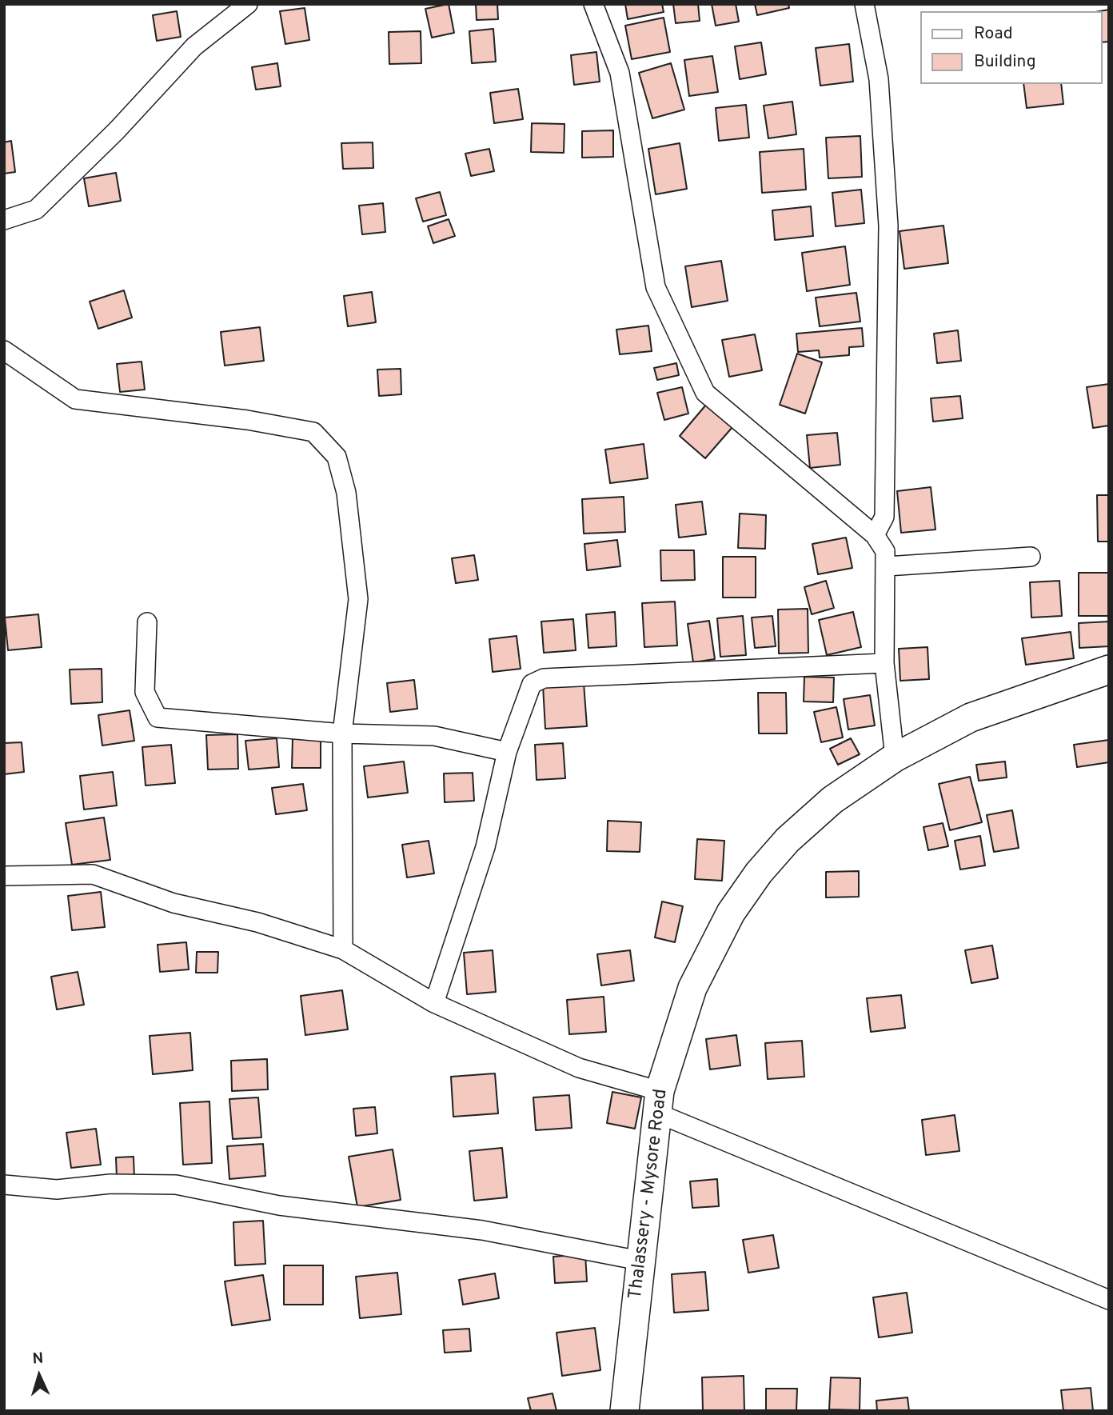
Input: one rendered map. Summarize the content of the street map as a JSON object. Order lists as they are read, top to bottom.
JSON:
{
  "streets": {
    "main road": ["Thalassery - Mysore Road"]
  },
  "legend": ["Road", "Building"],
  "north": "top"
}
